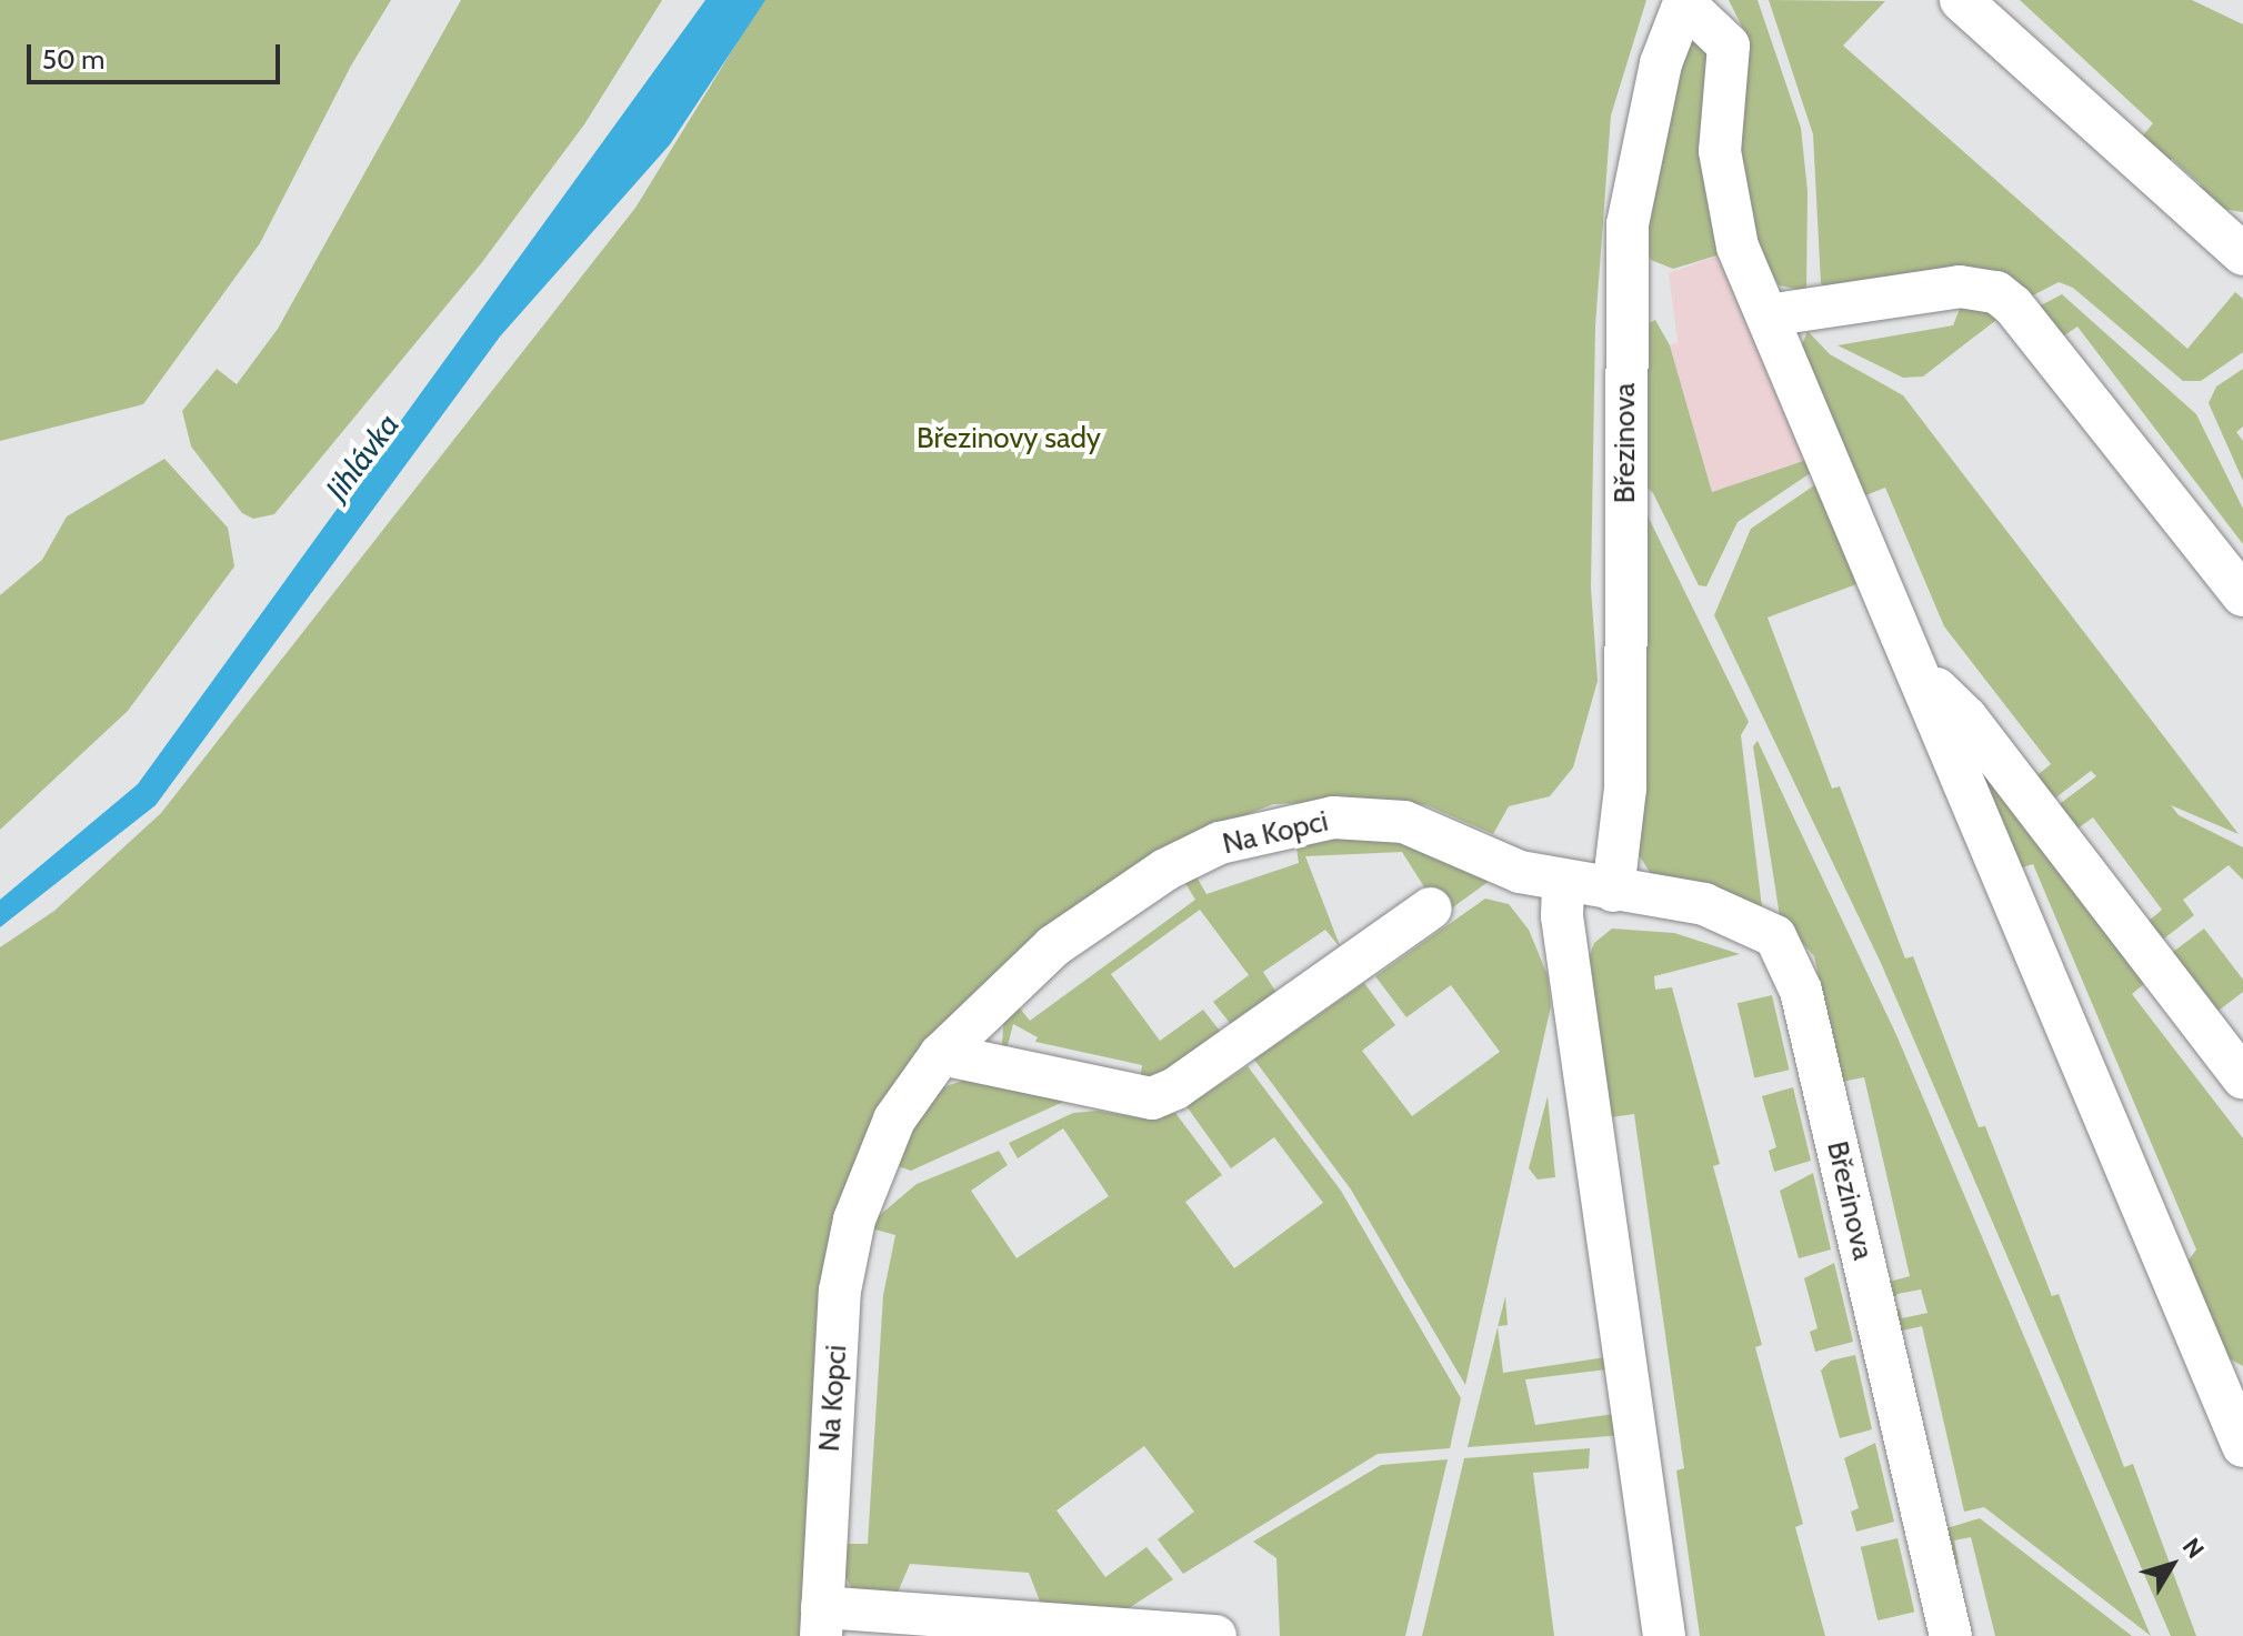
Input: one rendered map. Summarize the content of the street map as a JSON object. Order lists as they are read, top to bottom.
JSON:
{
  "streets": {
    "street": ["Březinova", "Na Kopci"]
  },
  "crossings": [
    ["Březinova", "Na Kopci"]
  ],
  "water": ["Jihlávka"],
  "parks": ["Březinovy sady"],
  "scale_bar": "50 m",
  "north": "top right"
}
